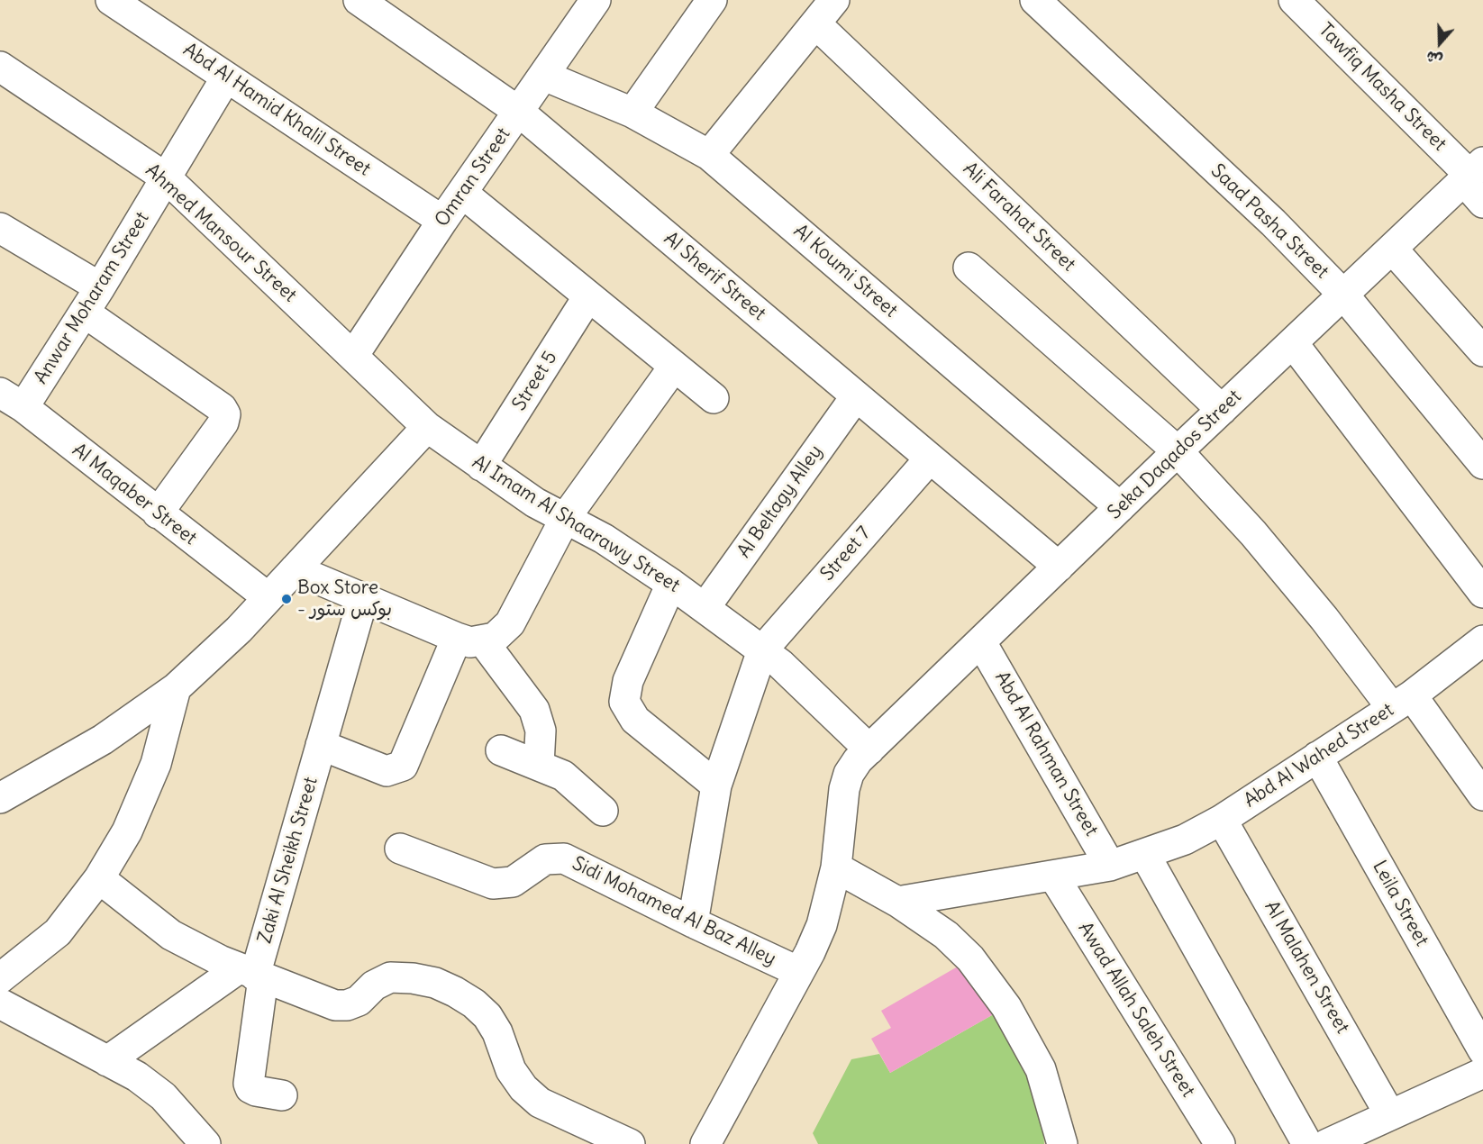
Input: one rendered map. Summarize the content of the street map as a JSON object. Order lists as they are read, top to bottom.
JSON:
{
  "streets": {
    "street": [
      "Tawfiq Masha Street",
      "Abd Al Hamid Khalil Street",
      "Omran Street",
      "Ali Farahat Street",
      "Saad Pasha Street",
      "Ahmed Mansour Street",
      "Al Koumi Street",
      "Al Sherif Street",
      "Anwar Moharam Street",
      "Street 5",
      "Seka Daqados Street",
      "Al Maqaber Street",
      "Al Beltagy Alley",
      "Al Imam Al Shaarawy Street",
      "Street 7",
      "Abd Al Rahman Street",
      "Abd Al Wahed Street",
      "Zaki Al Sheikh Street",
      "Leila Street",
      "Sidi Mohamed Al Baz Alley",
      "Al Malahen Street",
      "Awad Allah Saleh Street"
    ]
  },
  "crossings": [
    ["Tawfiq Masha Street", "Seka Daqados Street"],
    ["Abd Al Hamid Khalil Street", "Omran Street"],
    ["Abd Al Hamid Khalil Street", "Anwar Moharam Street"],
    ["Omran Street", "Ahmed Mansour Street"],
    ["Omran Street", "Al Koumi Street"],
    ["Omran Street", "Al Sherif Street"],
    ["Omran Street", "Al Imam Al Shaarawy Street"],
    ["Ali Farahat Street", "Seka Daqados Street"],
    ["Saad Pasha Street", "Seka Daqados Street"],
    ["Ahmed Mansour Street", "Anwar Moharam Street"],
    ["Ahmed Mansour Street", "Al Imam Al Shaarawy Street"],
    ["Al Koumi Street", "Seka Daqados Street"],
    ["Al Sherif Street", "Seka Daqados Street"],
    ["Al Sherif Street", "Al Beltagy Alley"],
    ["Al Sherif Street", "Street 7"],
    ["Anwar Moharam Street", "Al Maqaber Street"],
    ["Street 5", "Al Imam Al Shaarawy Street"],
    ["Seka Daqados Street", "Al Imam Al Shaarawy Street"],
    ["Seka Daqados Street", "Abd Al Rahman Street"],
    ["Seka Daqados Street", "Sidi Mohamed Al Baz Alley"],
    ["Al Beltagy Alley", "Al Imam Al Shaarawy Street"],
    ["Al Imam Al Shaarawy Street", "Street 7"],
    ["Abd Al Rahman Street", "Abd Al Wahed Street"],
    ["Abd Al Wahed Street", "Leila Street"],
    ["Abd Al Wahed Street", "Al Malahen Street"],
    ["Abd Al Wahed Street", "Awad Allah Saleh Street"]
  ],
  "places": ["Box Store - بوكس ستور"],
  "north": "bottom"
}
